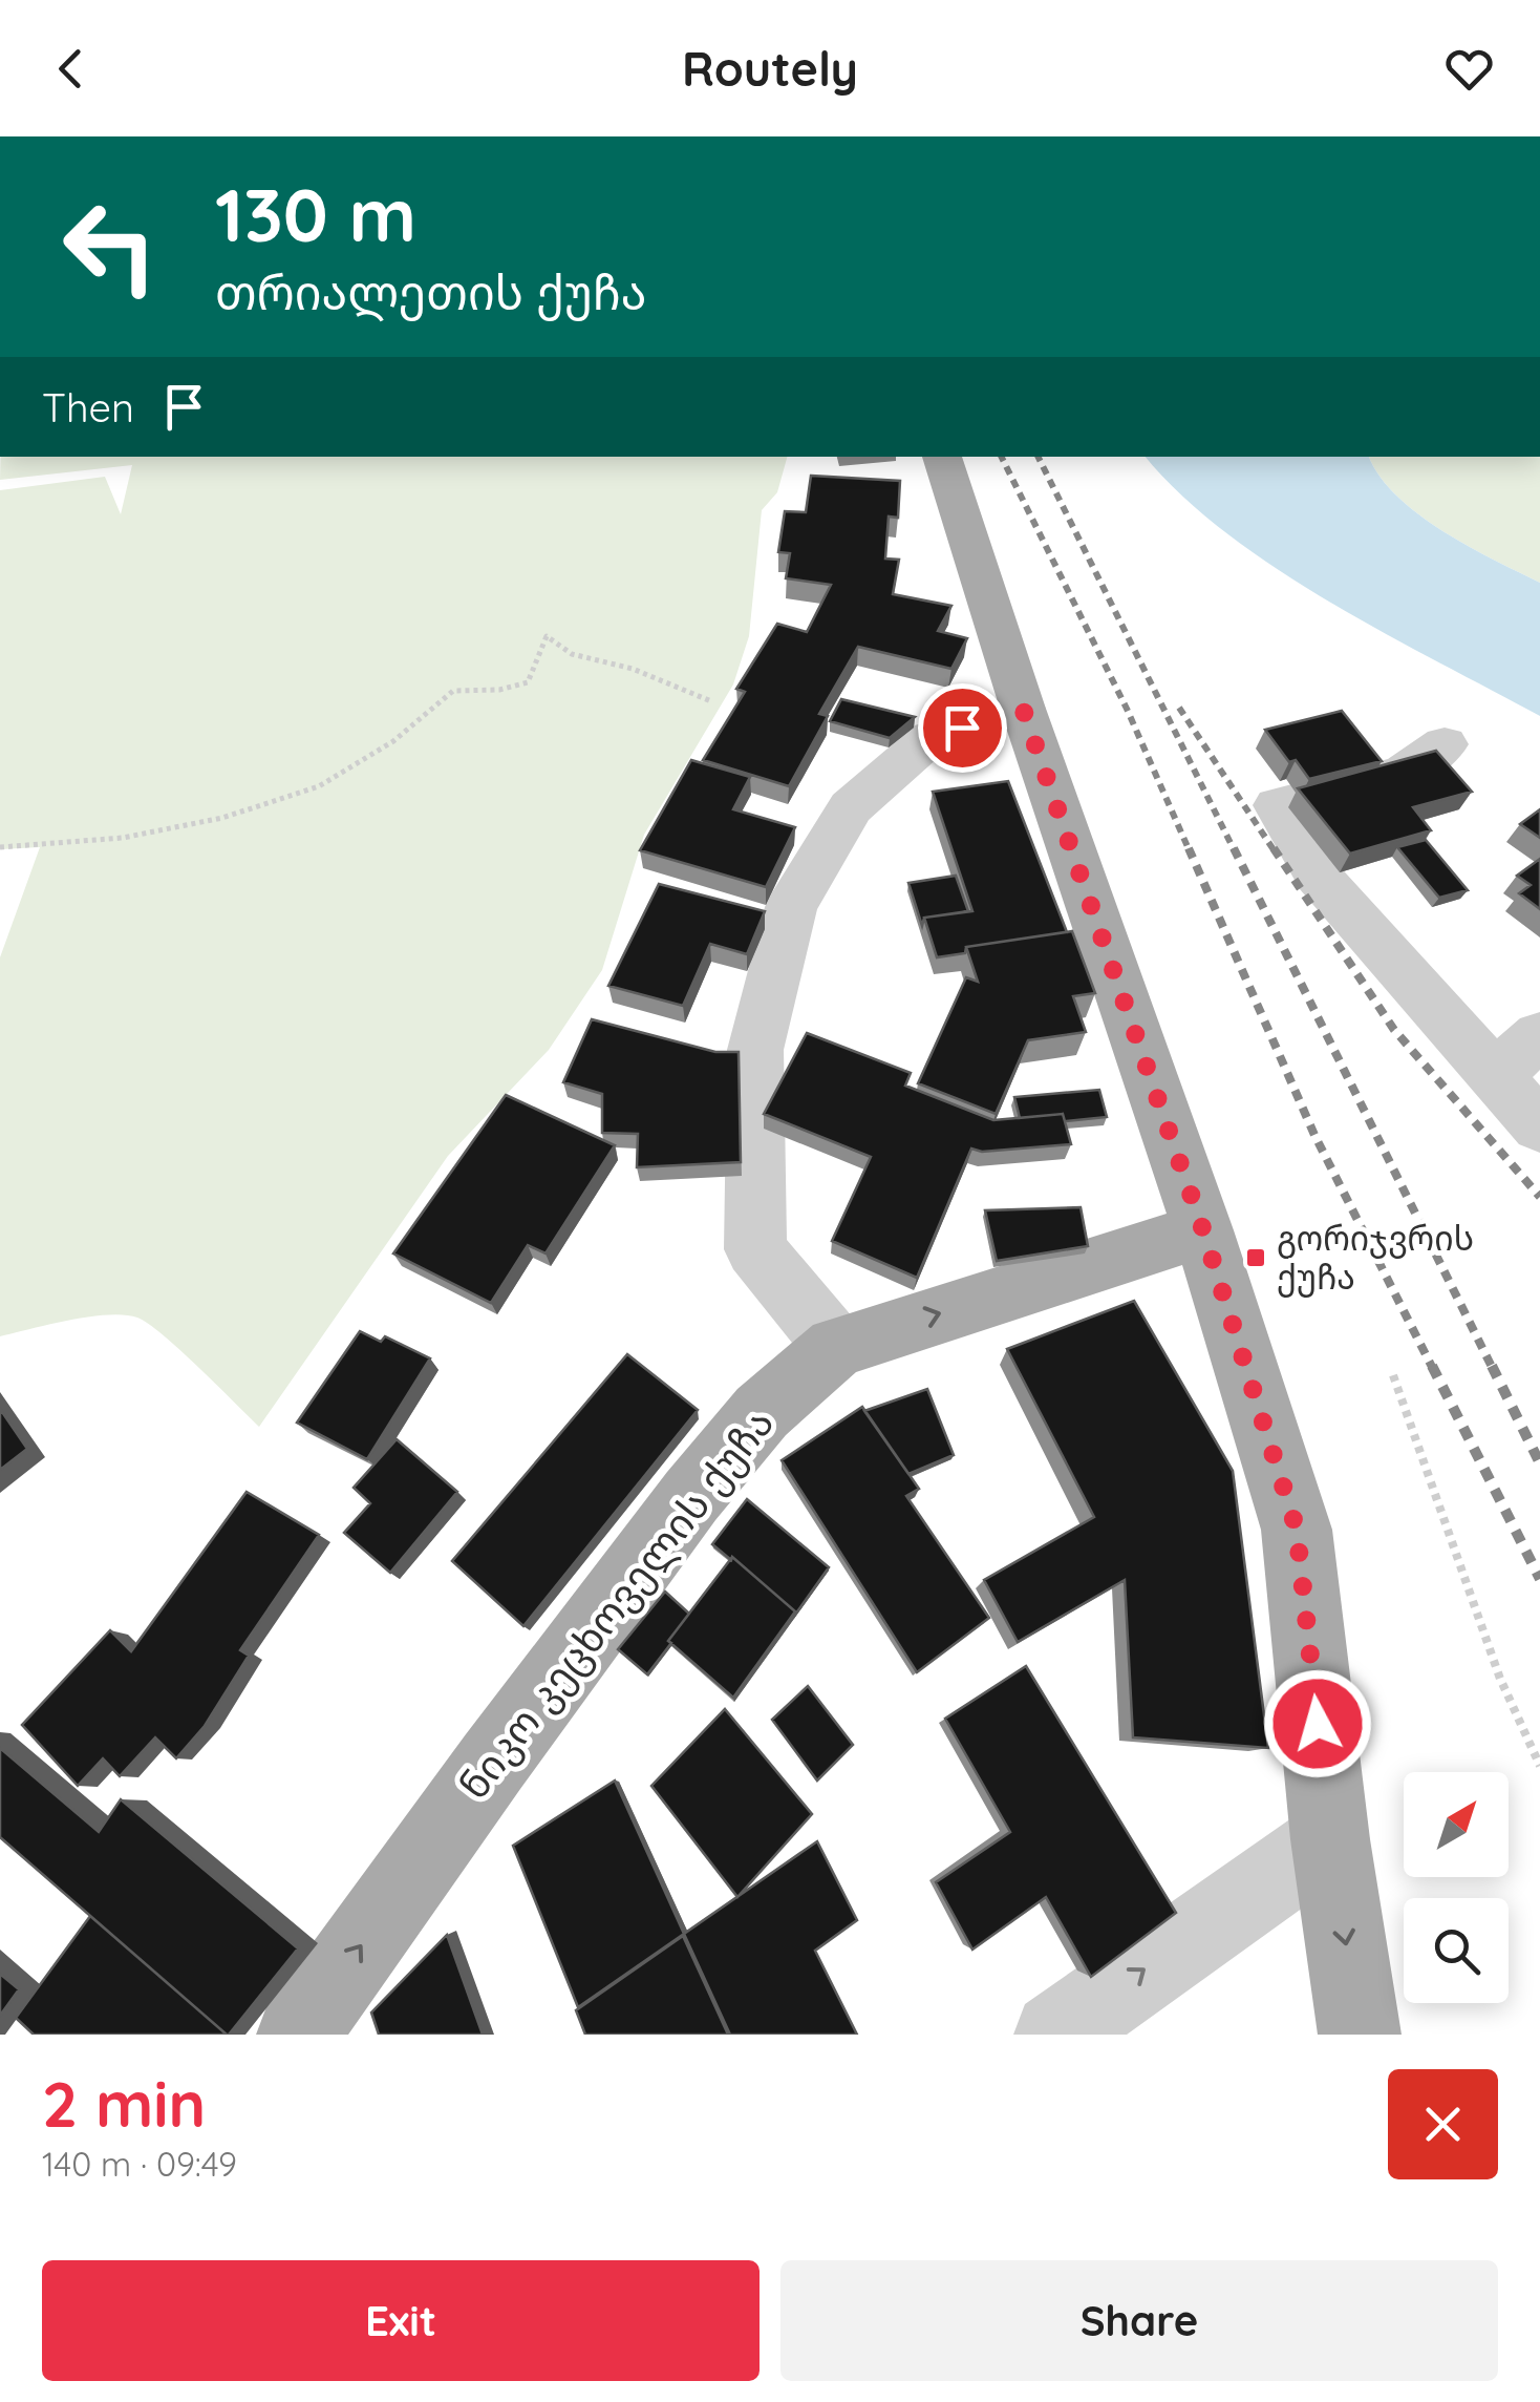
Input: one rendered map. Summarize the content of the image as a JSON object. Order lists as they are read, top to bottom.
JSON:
{
  "streets": {
    "main road": ["ნიკო კეცხოველის ქუჩა"]
  },
  "one_way": ["ნიკო კეცხოველის ქუჩა"],
  "places": {
    "transit": ["გორიჯვრის ქუჩა"]
  },
  "north": "top right",
  "page": {
    "header": "Routely",
    "turn": ["130 m", "თრიალეთის ქუჩა"],
    "then": "Then",
    "heading": ["2 min", "140 m · 09:49"],
    "buttons": ["Exit", "Share"]
  }
}
